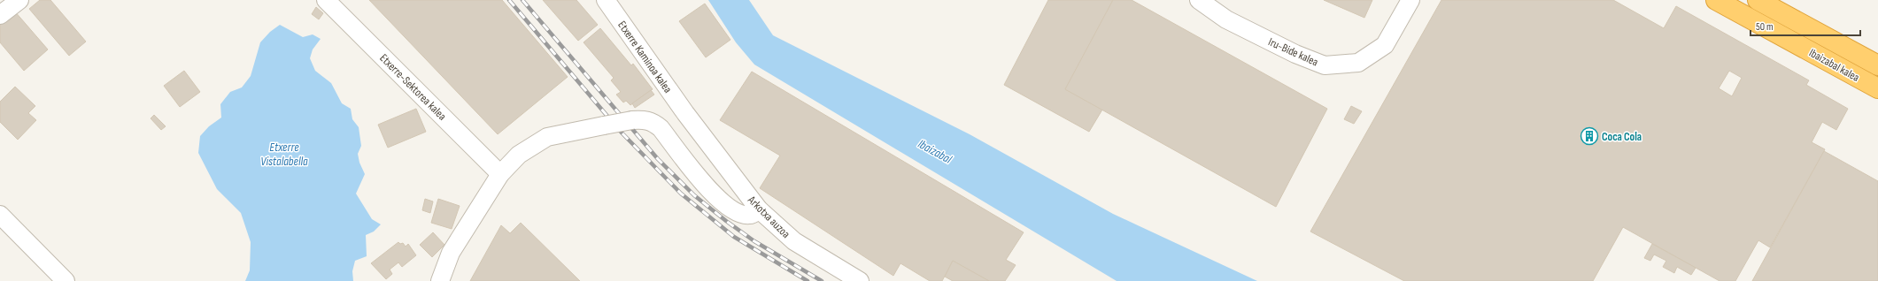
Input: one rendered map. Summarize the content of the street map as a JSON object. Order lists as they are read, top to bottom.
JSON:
{
  "streets": {
    "highway": ["Ibaizabal kalea"],
    "street": [
      "Iru-Bide kalea",
      "Etxerre Kaminoa kalea",
      "Etxerre-Sektorea kalea",
      "Arkotxa auzoa"
    ]
  },
  "crossings": [
    ["Etxerre Kaminoa kalea", "Arkotxa auzoa"]
  ],
  "water": ["Etxerre Vistalabella", "Ibaizabal"],
  "places": {
    "building": ["Coca Cola"]
  },
  "scale_bar": "50 m"
}
